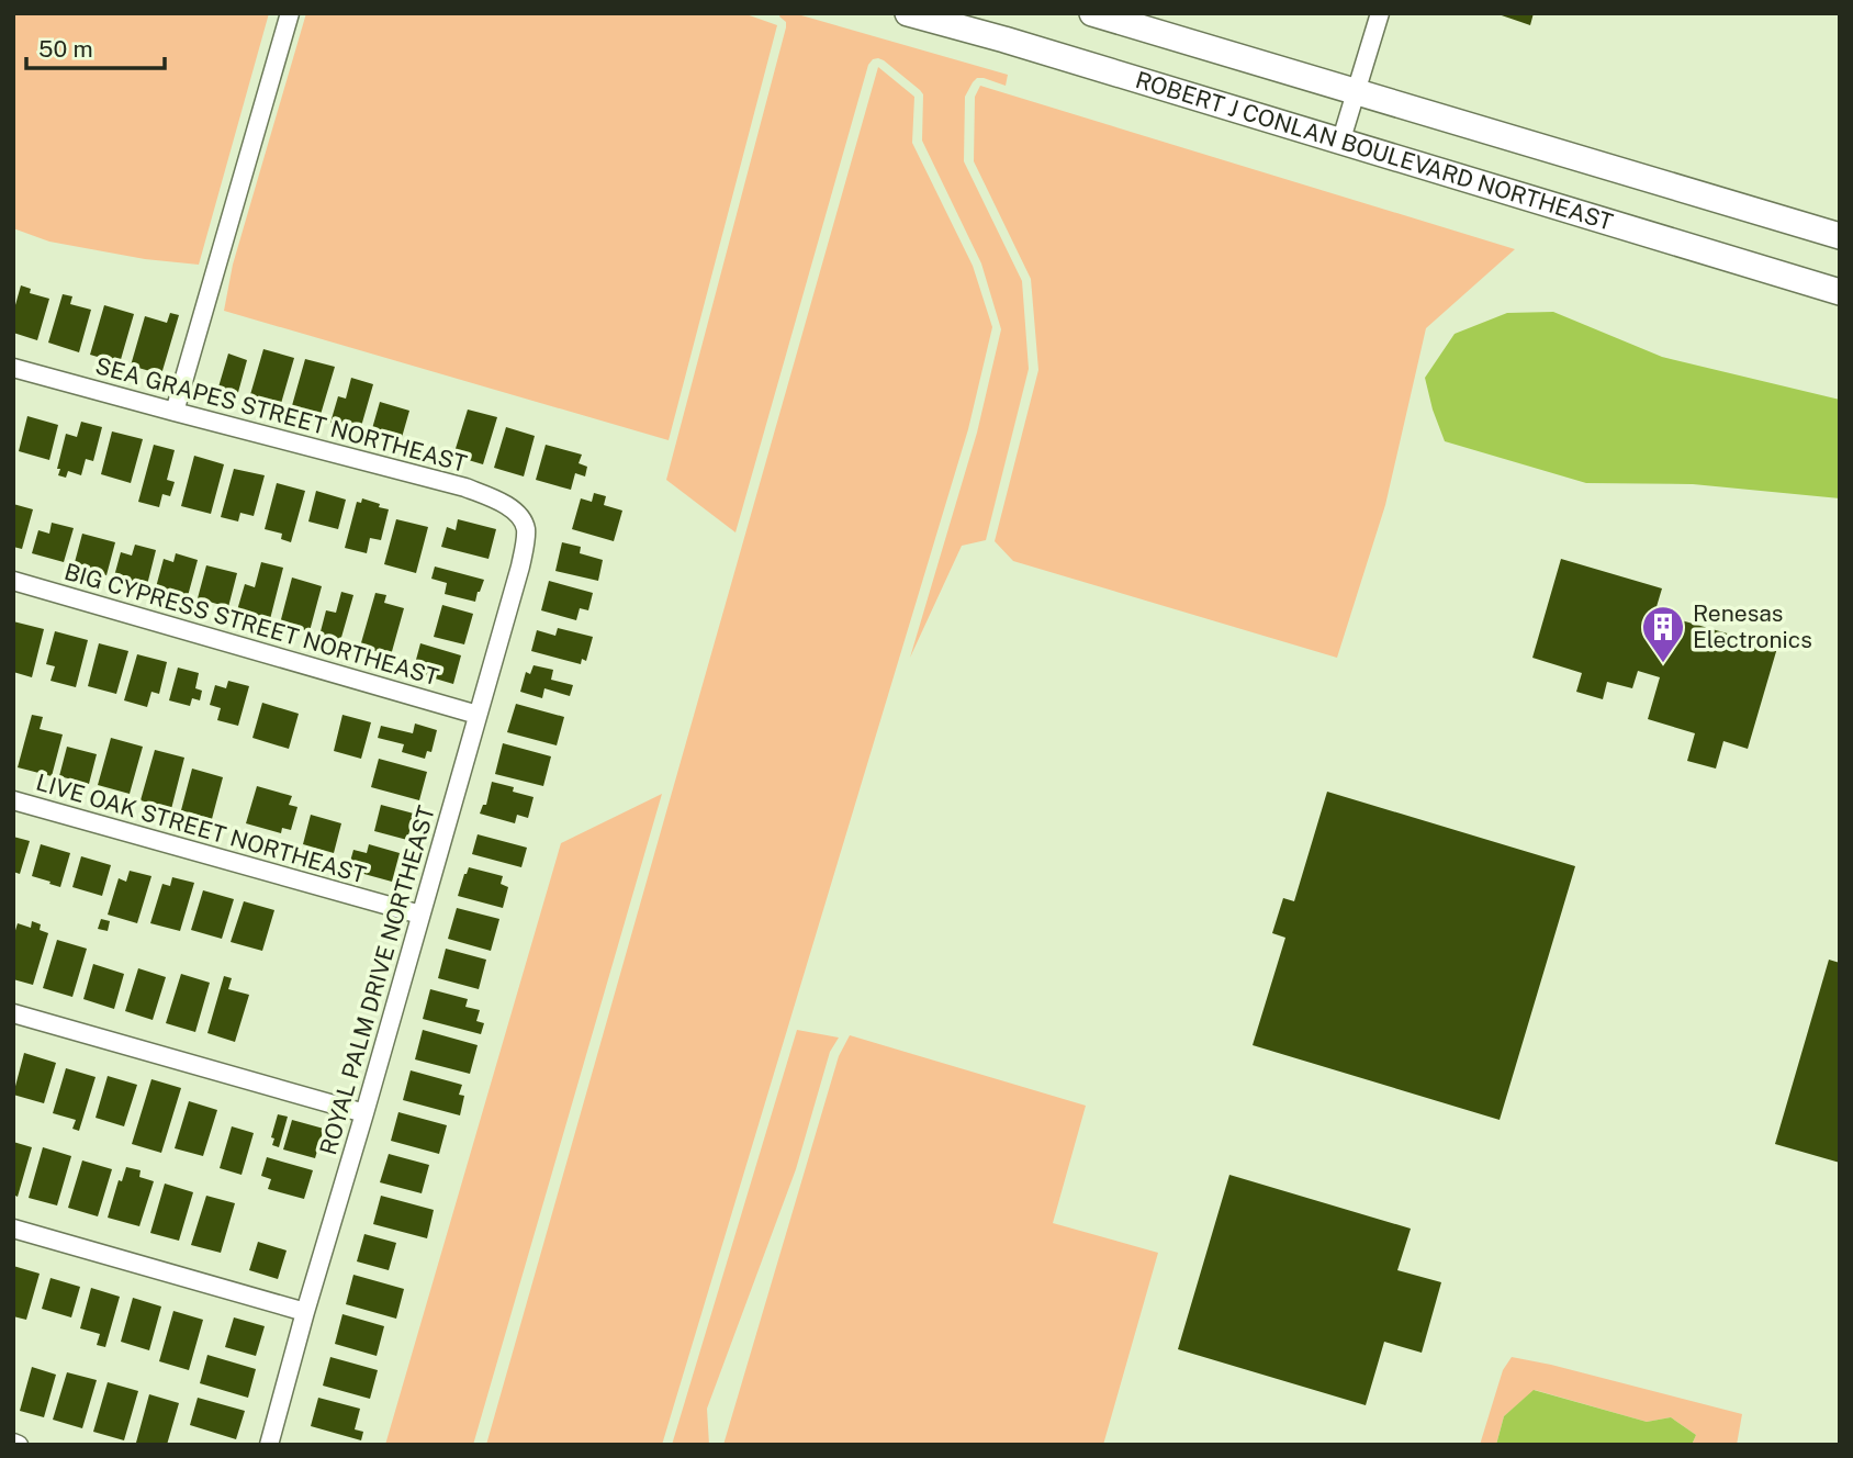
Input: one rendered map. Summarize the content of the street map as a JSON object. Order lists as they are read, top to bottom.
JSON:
{
  "streets": {
    "main road": ["ROBERT J CONLAN BOULEVARD NORTHEAST"],
    "street": [
      "SEA GRAPES STREET NORTHEAST",
      "BIG CYPRESS STREET NORTHEAST",
      "LIVE OAK STREET NORTHEAST",
      "ROYAL PALM DRIVE NORTHEAST"
    ]
  },
  "crossings": [
    ["SEA GRAPES STREET NORTHEAST", "ROYAL PALM DRIVE NORTHEAST"],
    ["BIG CYPRESS STREET NORTHEAST", "ROYAL PALM DRIVE NORTHEAST"],
    ["LIVE OAK STREET NORTHEAST", "ROYAL PALM DRIVE NORTHEAST"]
  ],
  "places": {
    "building": ["Renesas Electronics"]
  },
  "scale_bar": "50 m"
}
